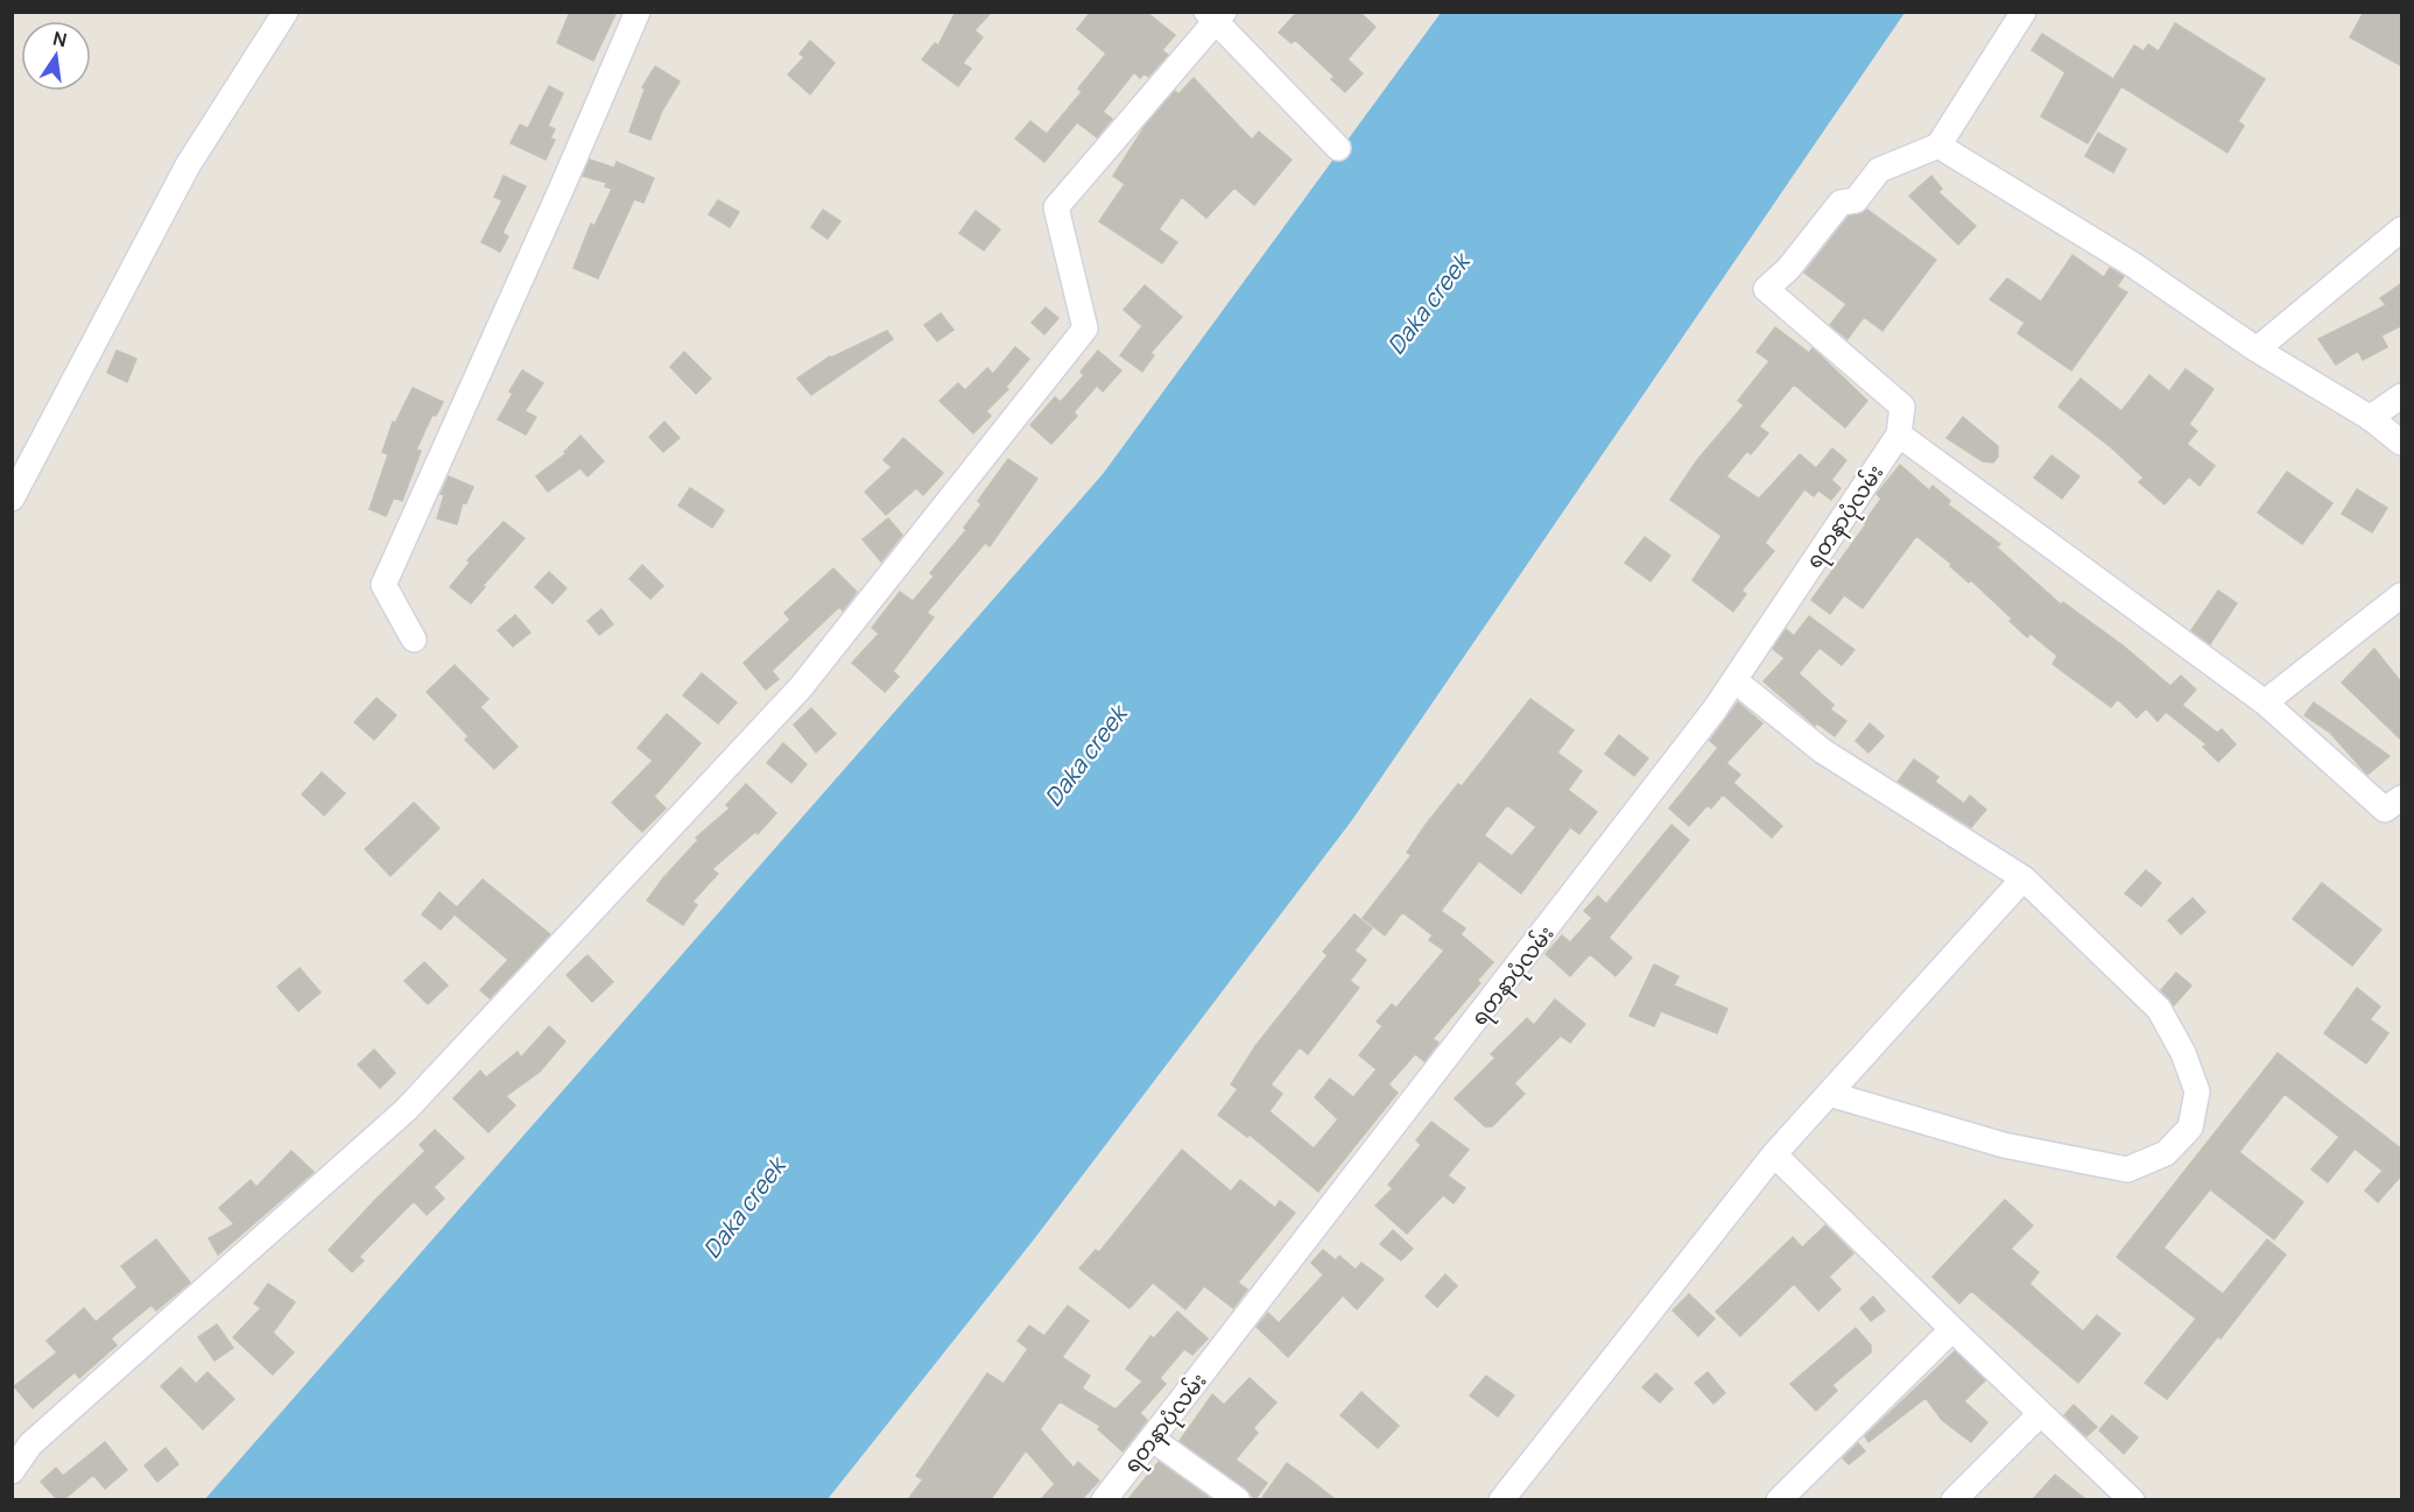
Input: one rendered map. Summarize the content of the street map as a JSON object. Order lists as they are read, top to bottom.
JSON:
{
  "streets": {
    "street": ["ရတနာပုံလမ်း"]
  },
  "water": ["Daka creek"],
  "north": "top"
}
